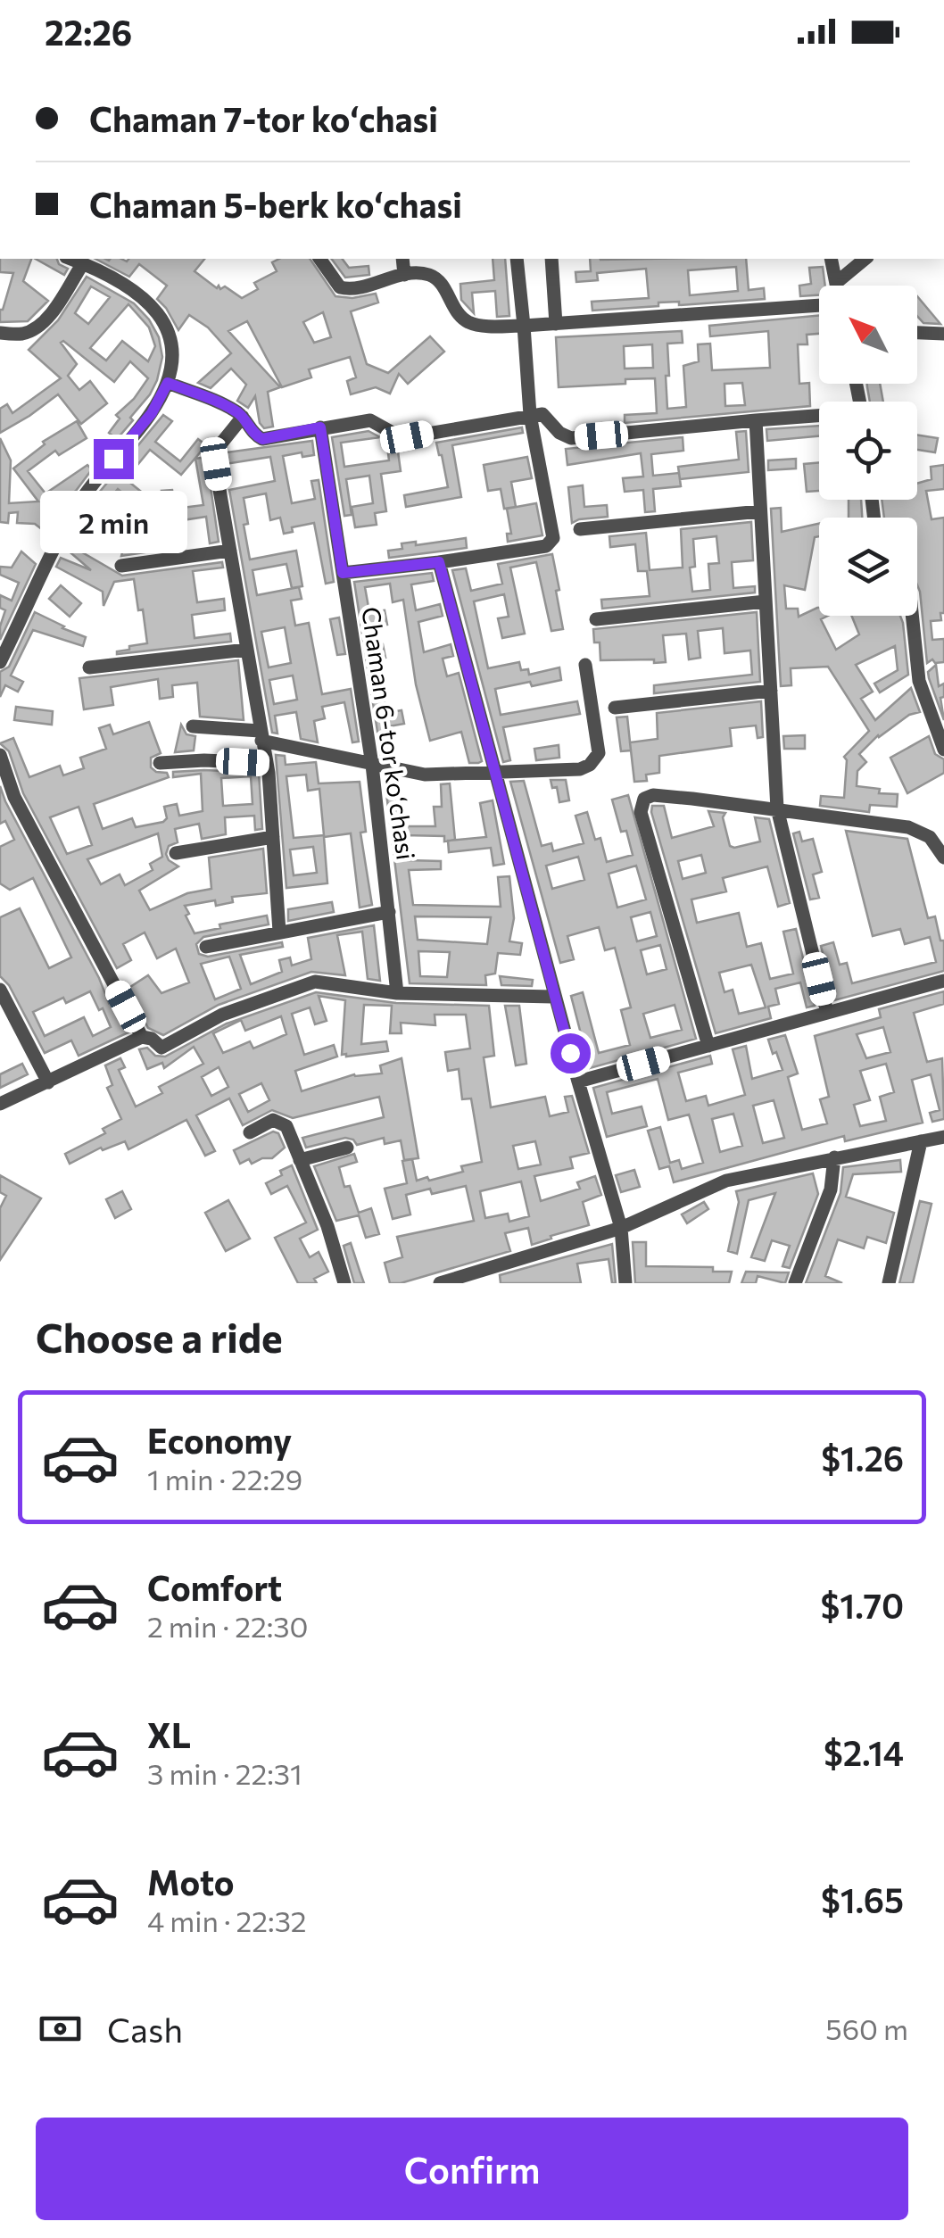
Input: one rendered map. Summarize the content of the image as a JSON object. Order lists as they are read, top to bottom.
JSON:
{
  "streets": {
    "street": ["Chaman 6-tor koʻchasi"]
  },
  "north": "top left",
  "page": {
    "status": "22:26",
    "banner": ["Chaman 7-tor koʻchasi", "Chaman 5-berk koʻchasi"],
    "bubble": "2 min",
    "heading": "Choose a ride",
    "list": [
      {
        "name": "Economy",
        "note": "1 min · 22:29",
        "value": "$1.26"
      },
      {
        "name": "Comfort",
        "note": "2 min · 22:30",
        "value": "$1.70"
      },
      {
        "name": "XL",
        "note": "3 min · 22:31",
        "value": "$2.14"
      },
      {
        "name": "Moto",
        "note": "4 min · 22:32",
        "value": "$1.65"
      }
    ],
    "pay": ["Cash", "560 m"],
    "buttons": "Confirm"
  }
}
